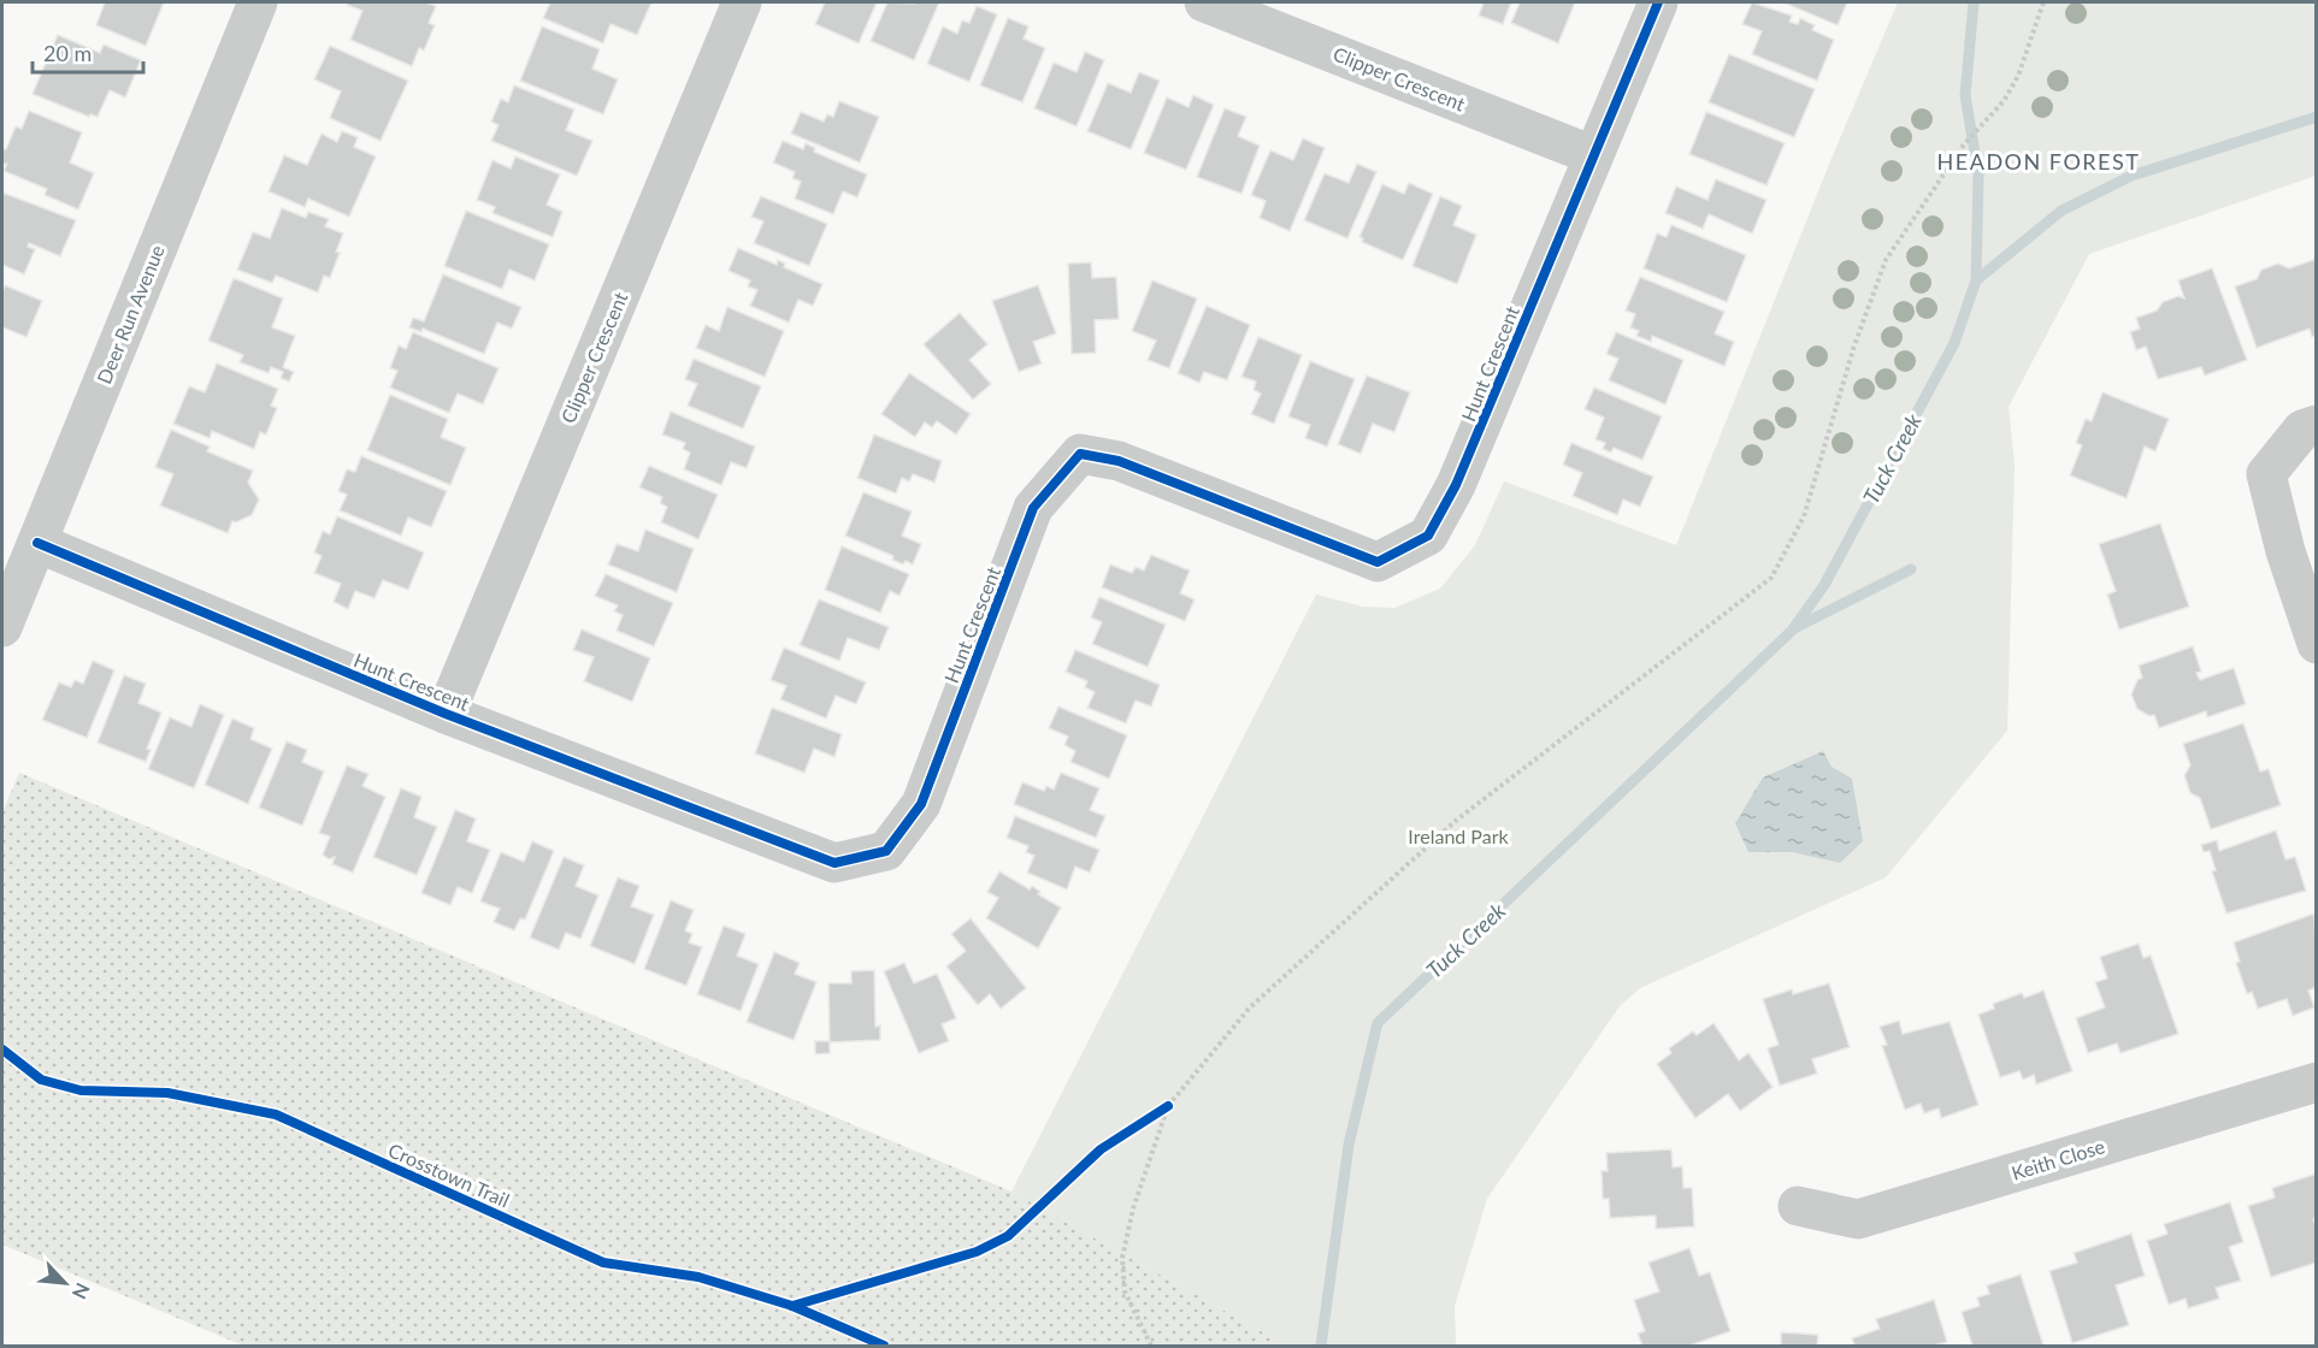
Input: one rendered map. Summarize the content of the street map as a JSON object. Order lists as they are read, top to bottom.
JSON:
{
  "streets": {
    "street": [
      "Clipper Crescent",
      "Deer Run Avenue",
      "Hunt Crescent",
      "Keith Close"
    ],
    "cycle path": ["Crosstown Trail"]
  },
  "crossings": [
    ["Clipper Crescent", "Hunt Crescent"],
    ["Deer Run Avenue", "Hunt Crescent"]
  ],
  "districts": ["HEADON FOREST"],
  "water": ["Tuck Creek"],
  "parks": ["Ireland Park"],
  "scale_bar": "20 m",
  "north": "bottom right"
}
